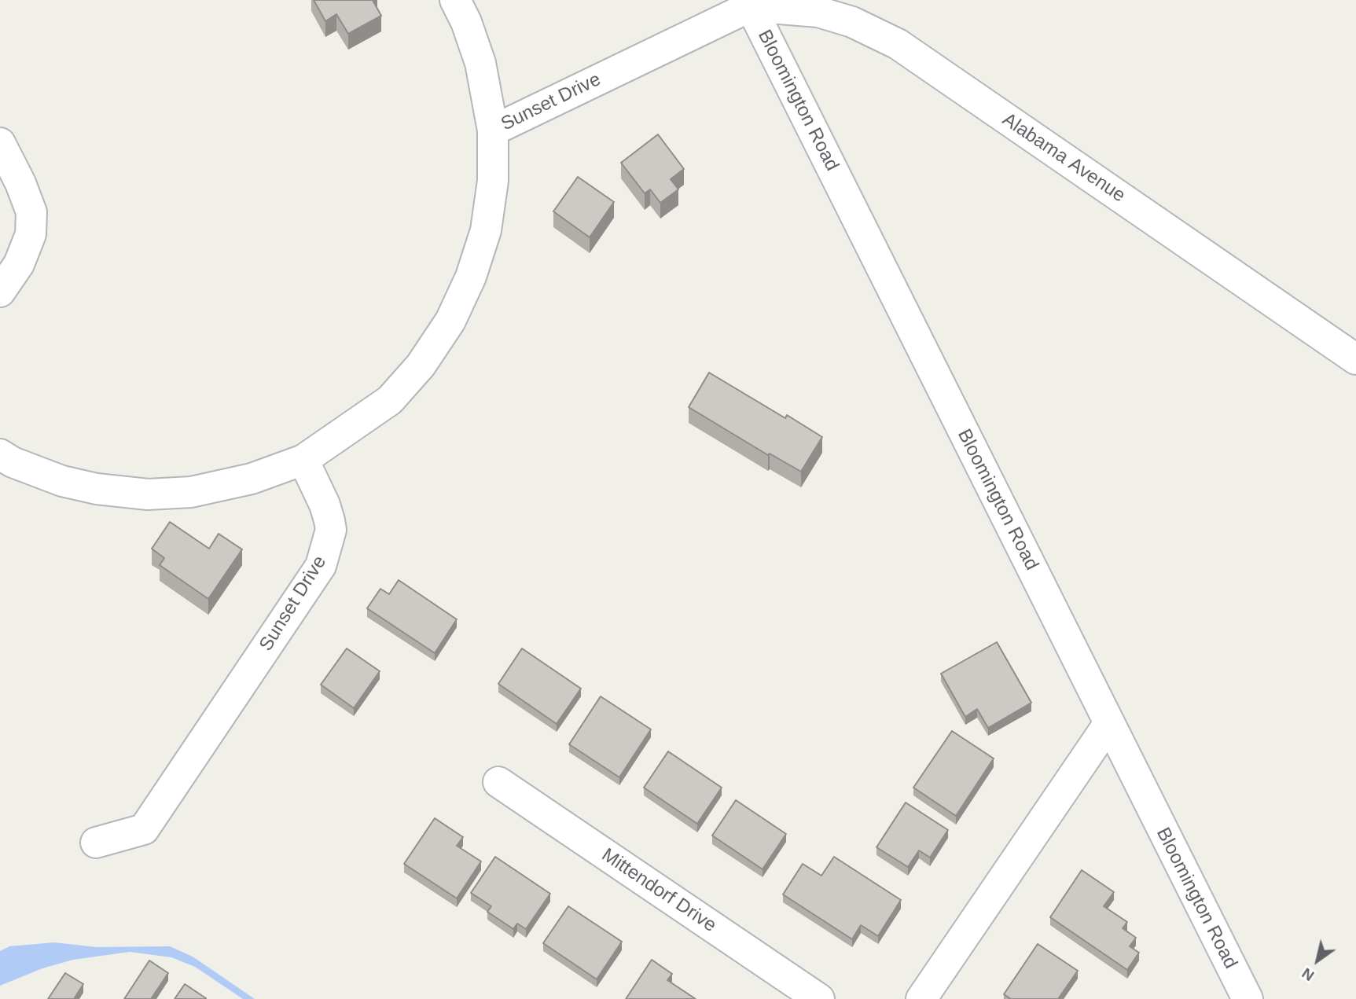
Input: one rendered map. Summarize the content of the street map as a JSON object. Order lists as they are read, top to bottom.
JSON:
{
  "streets": {
    "street": [
      "Bloomington Road",
      "Sunset Drive",
      "Alabama Avenue",
      "Mittendorf Drive"
    ]
  },
  "crossings": [
    ["Bloomington Road", "Sunset Drive"],
    ["Bloomington Road", "Alabama Avenue"],
    ["Sunset Drive", "Alabama Avenue"]
  ],
  "north": "bottom left"
}
